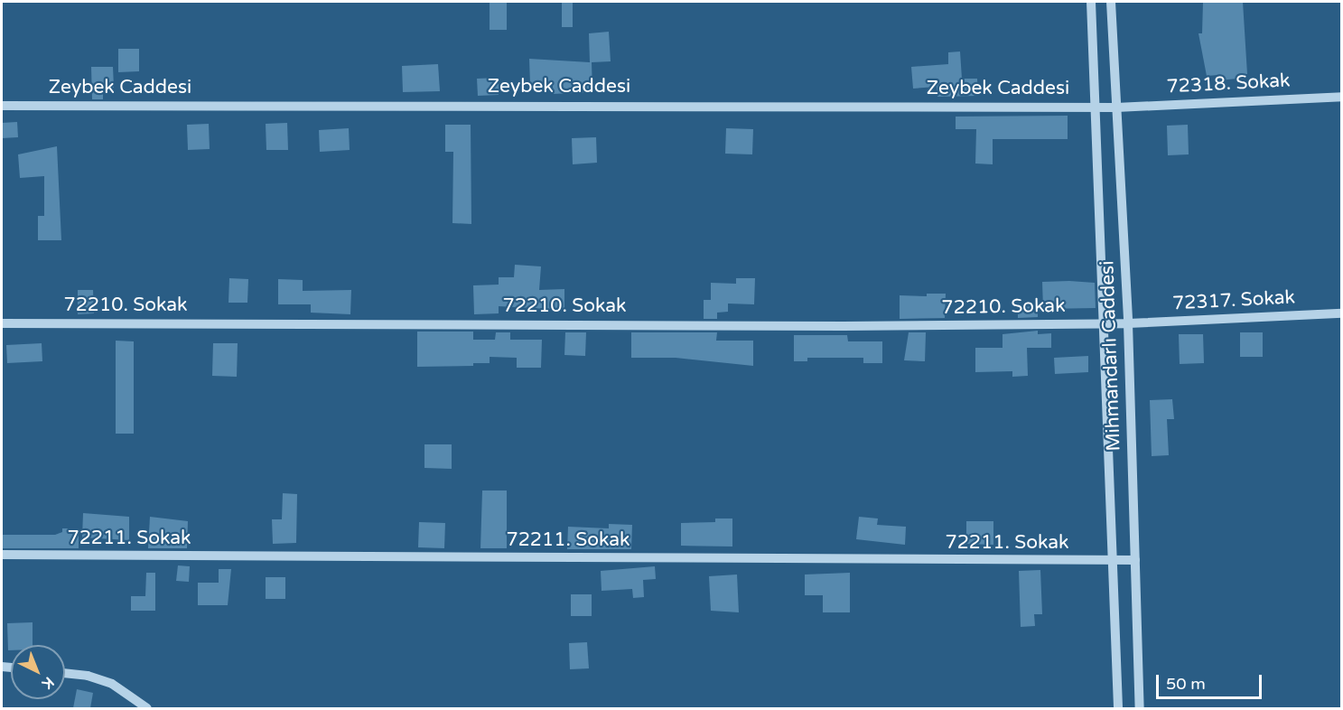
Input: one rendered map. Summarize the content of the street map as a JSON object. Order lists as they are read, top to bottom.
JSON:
{
  "streets": {
    "street": [
      "72318. Sokak",
      "Zeybek Caddesi",
      "72317. Sokak",
      "72210. Sokak",
      "Mihmandarlı Caddesi",
      "72211. Sokak"
    ]
  },
  "crossings": [
    ["72318. Sokak", "Zeybek Caddesi"],
    ["72318. Sokak", "Mihmandarlı Caddesi"],
    ["Zeybek Caddesi", "Mihmandarlı Caddesi"],
    ["72317. Sokak", "72210. Sokak"],
    ["72317. Sokak", "Mihmandarlı Caddesi"],
    ["72210. Sokak", "Mihmandarlı Caddesi"],
    ["Mihmandarlı Caddesi", "72211. Sokak"]
  ],
  "scale_bar": "50 m",
  "north": "bottom right"
}
